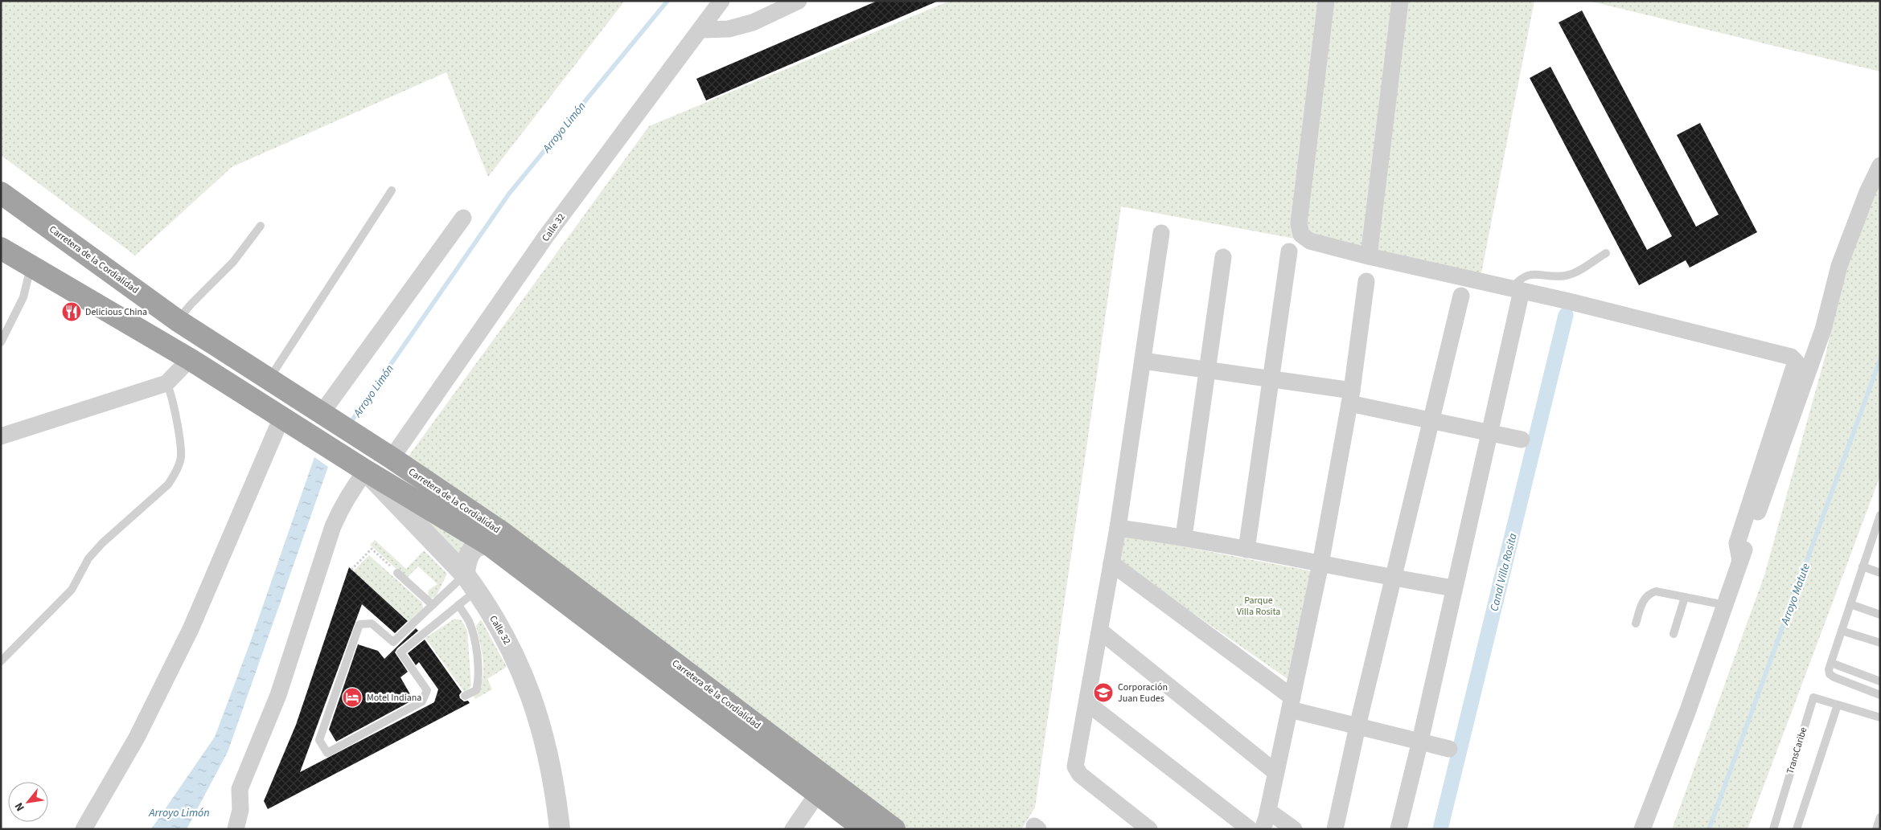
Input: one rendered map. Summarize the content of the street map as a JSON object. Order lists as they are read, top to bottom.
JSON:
{
  "streets": {
    "highway": ["Carretera de la Cordialidad"],
    "street": ["Calle 32"],
    "lane": ["TransCaribe"]
  },
  "crossings": [
    ["Calle 32", "Carretera de la Cordialidad"]
  ],
  "water": ["Arroyo Limón", "Canal Villa Rosita", "Arroyo Matute"],
  "parks": ["Parque Villa Rosita"],
  "places": {
    "restaurant": ["Delicious China"],
    "school or university": ["Corporación Juan Eudes"],
    "hotel": ["Motel Indiana"]
  },
  "north": "bottom left"
}
